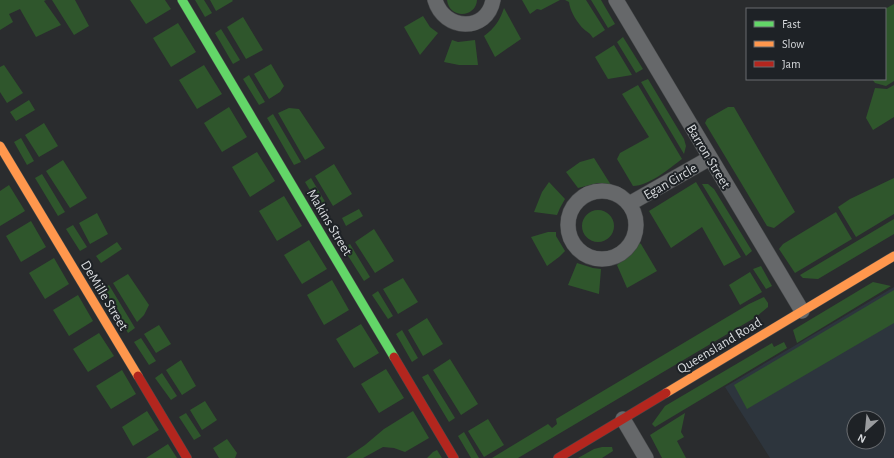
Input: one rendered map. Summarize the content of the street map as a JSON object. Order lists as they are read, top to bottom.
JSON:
{
  "streets": {
    "street": [
      "Barron Street",
      "Egan Circle",
      "Makins Street",
      "DeMille Street",
      "Queensland Road"
    ]
  },
  "crossings": [
    ["Barron Street", "Egan Circle"],
    ["Barron Street", "Queensland Road"]
  ],
  "legend": ["Fast", "Slow", "Jam"],
  "north": "bottom left"
}
